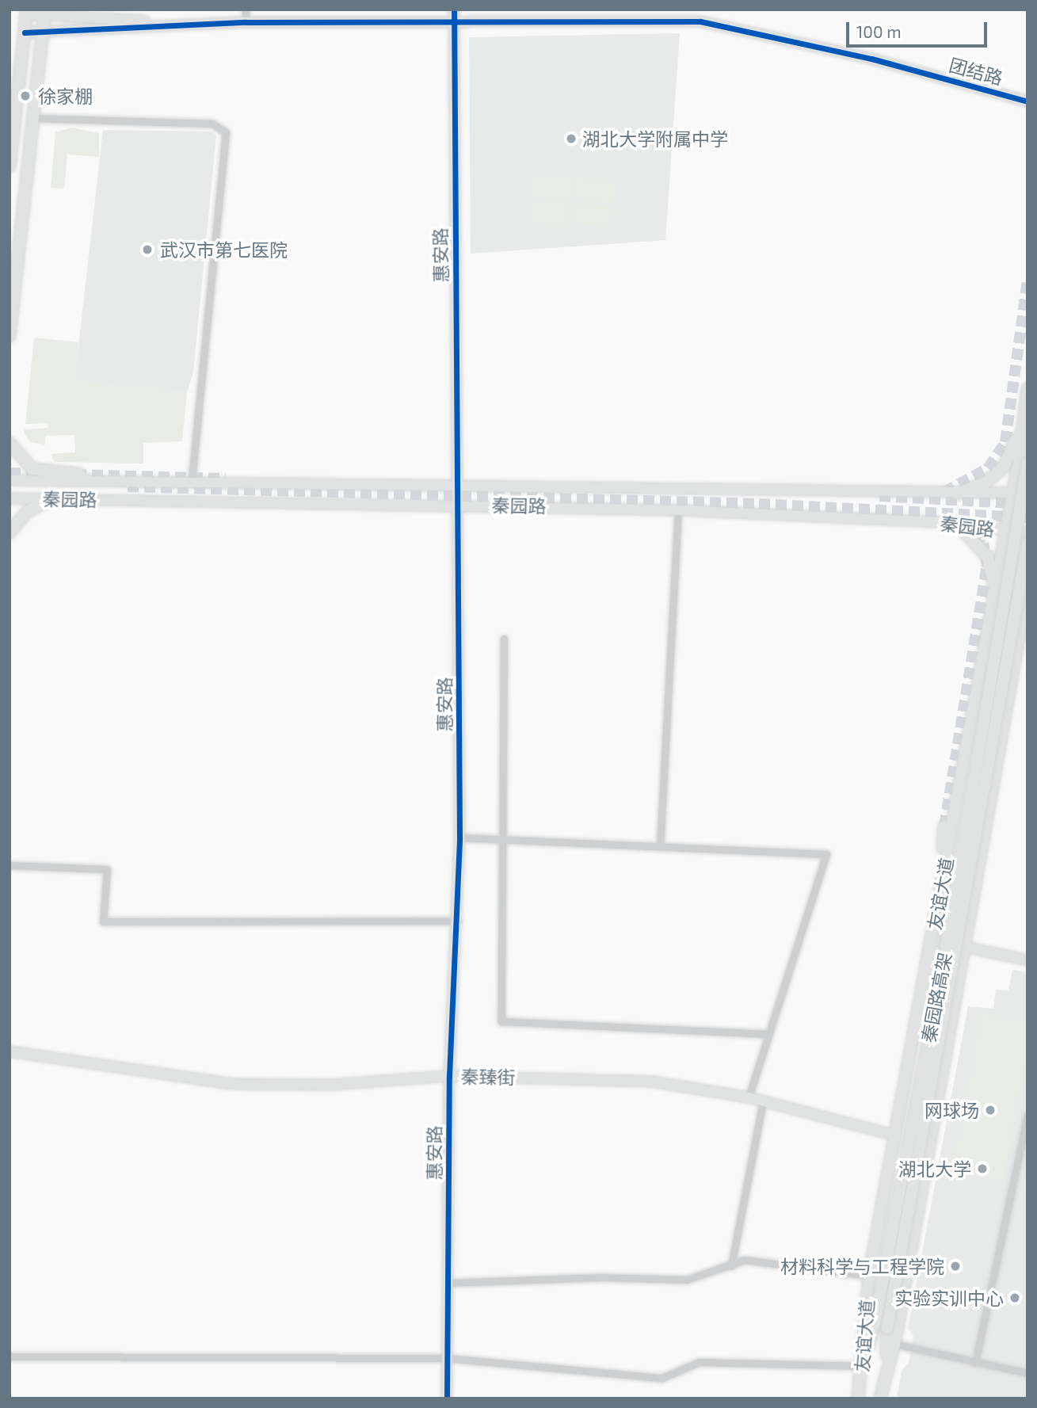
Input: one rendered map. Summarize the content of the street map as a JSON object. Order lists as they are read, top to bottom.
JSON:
{
  "streets": {
    "main road": ["友谊大道", "秦园路高架"],
    "street": [
      "团结路",
      "惠安路",
      "秦园路",
      "秦臻街"
    ]
  },
  "crossings": [
    ["团结路", "惠安路"],
    ["惠安路", "秦园路"],
    ["惠安路", "秦臻街"],
    ["秦园路", "友谊大道"],
    ["友谊大道", "秦园路高架"],
    ["友谊大道", "秦臻街"]
  ],
  "places": [
    "徐家棚",
    "湖北大学附属中学",
    "武汉市第七医院",
    "网球场",
    "湖北大学",
    "材料科学与工程学院",
    "实验实训中心"
  ],
  "scale_bar": "100 m"
}
